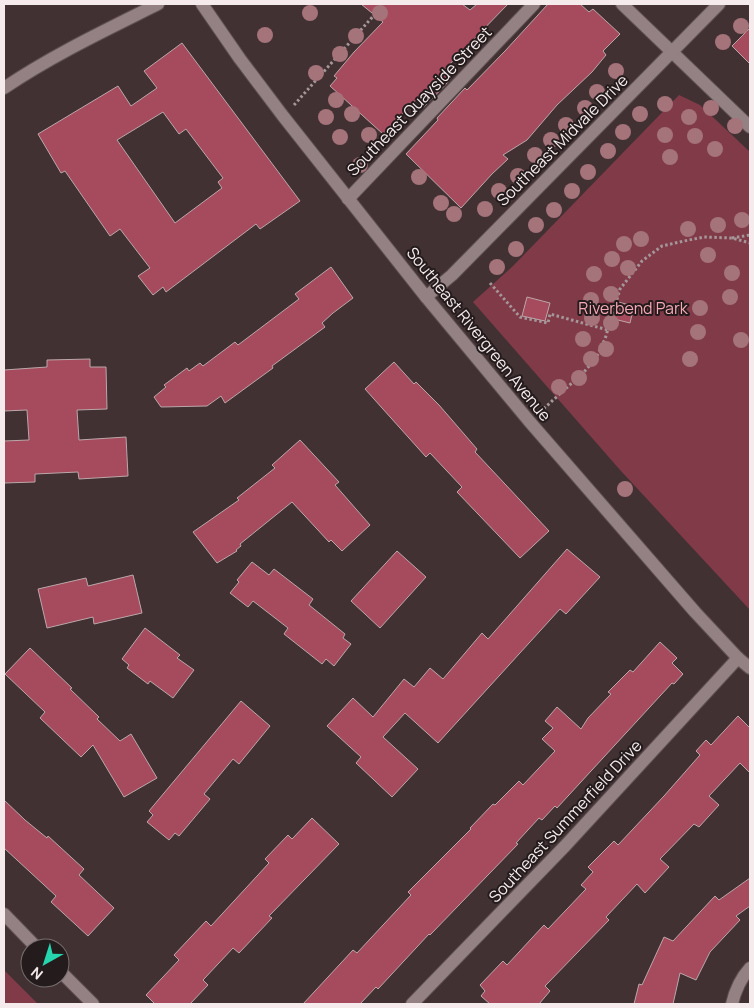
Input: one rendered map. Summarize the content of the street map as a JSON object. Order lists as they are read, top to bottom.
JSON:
{
  "streets": {
    "street": [
      "Southeast Quayside Street",
      "Southeast Midvale Drive",
      "Southeast Rivergreen Avenue",
      "Southeast Summerfield Drive"
    ]
  },
  "crossings": [
    ["Southeast Quayside Street", "Southeast Rivergreen Avenue"],
    ["Southeast Midvale Drive", "Southeast Rivergreen Avenue"],
    ["Southeast Rivergreen Avenue", "Southeast Summerfield Drive"]
  ],
  "parks": ["Riverbend Park"],
  "north": "bottom left"
}
